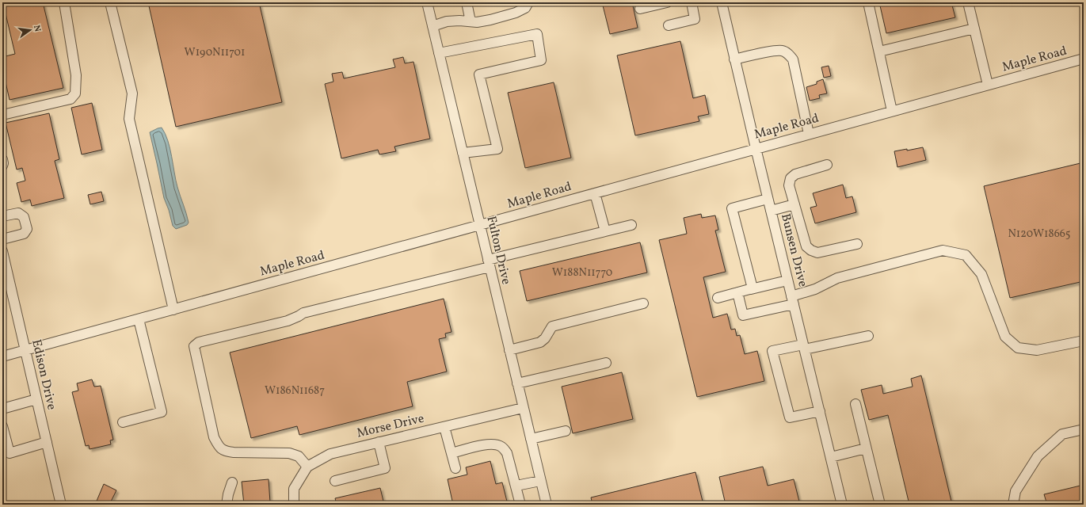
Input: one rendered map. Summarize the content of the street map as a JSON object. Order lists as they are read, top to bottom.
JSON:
{
  "streets": {
    "street": [
      "Maple Road",
      "Fulton Drive",
      "Bunsen Drive",
      "Edison Drive",
      "Morse Drive"
    ]
  },
  "crossings": [
    ["Maple Road", "Fulton Drive"],
    ["Maple Road", "Bunsen Drive"],
    ["Maple Road", "Edison Drive"],
    ["Fulton Drive", "Morse Drive"]
  ],
  "house_numbers": [
    "W190N11701",
    "N120W18665",
    "W188N11770",
    "W186N11687"
  ],
  "north": "right"
}
